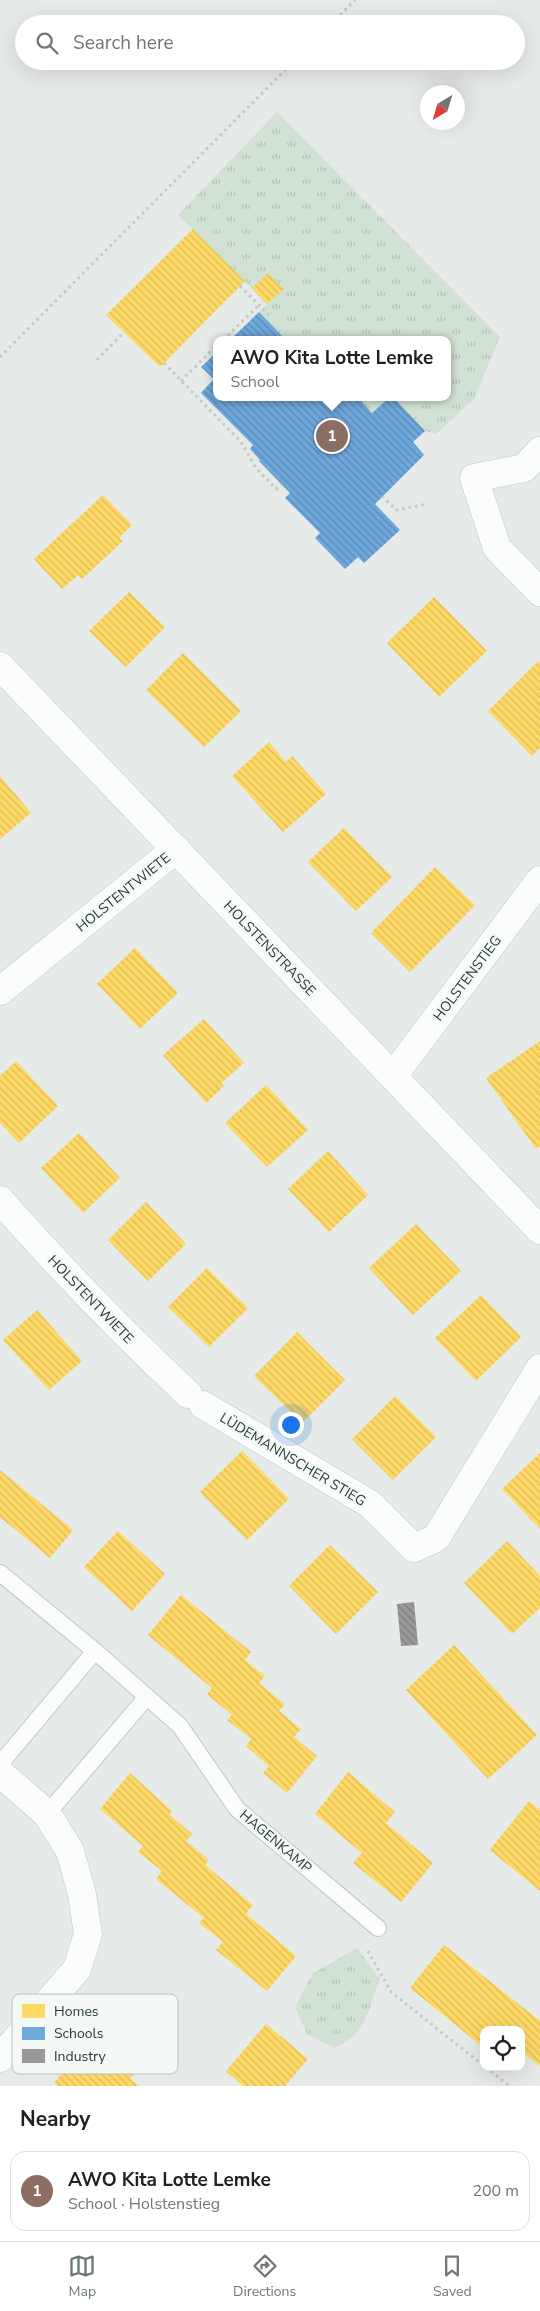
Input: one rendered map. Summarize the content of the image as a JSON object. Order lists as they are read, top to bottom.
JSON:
{
  "streets": {
    "street": [
      "HOLSTENTWIETE",
      "HOLSTENSTRASSE",
      "HOLSTENSTIEG",
      "LÜDEMANNSCHER STIEG"
    ],
    "lane": ["HAGENKAMP"]
  },
  "crossings": [
    ["HOLSTENTWIETE", "HOLSTENSTRASSE"],
    ["HOLSTENTWIETE", "LÜDEMANNSCHER STIEG"],
    ["HOLSTENSTRASSE", "HOLSTENSTIEG"]
  ],
  "legend": ["Homes", "Schools", "Industry"],
  "north": "bottom left",
  "page": {
    "search": "Search here",
    "popup": ["AWO Kita Lotte Lemke", "School"],
    "pins": "1",
    "heading": "Nearby",
    "list": [
      {
        "mark": "1",
        "name": "AWO Kita Lotte Lemke",
        "note": "School · Holstenstieg",
        "value": "200 m"
      }
    ],
    "nav": ["Map", "Directions", "Saved"]
  }
}
